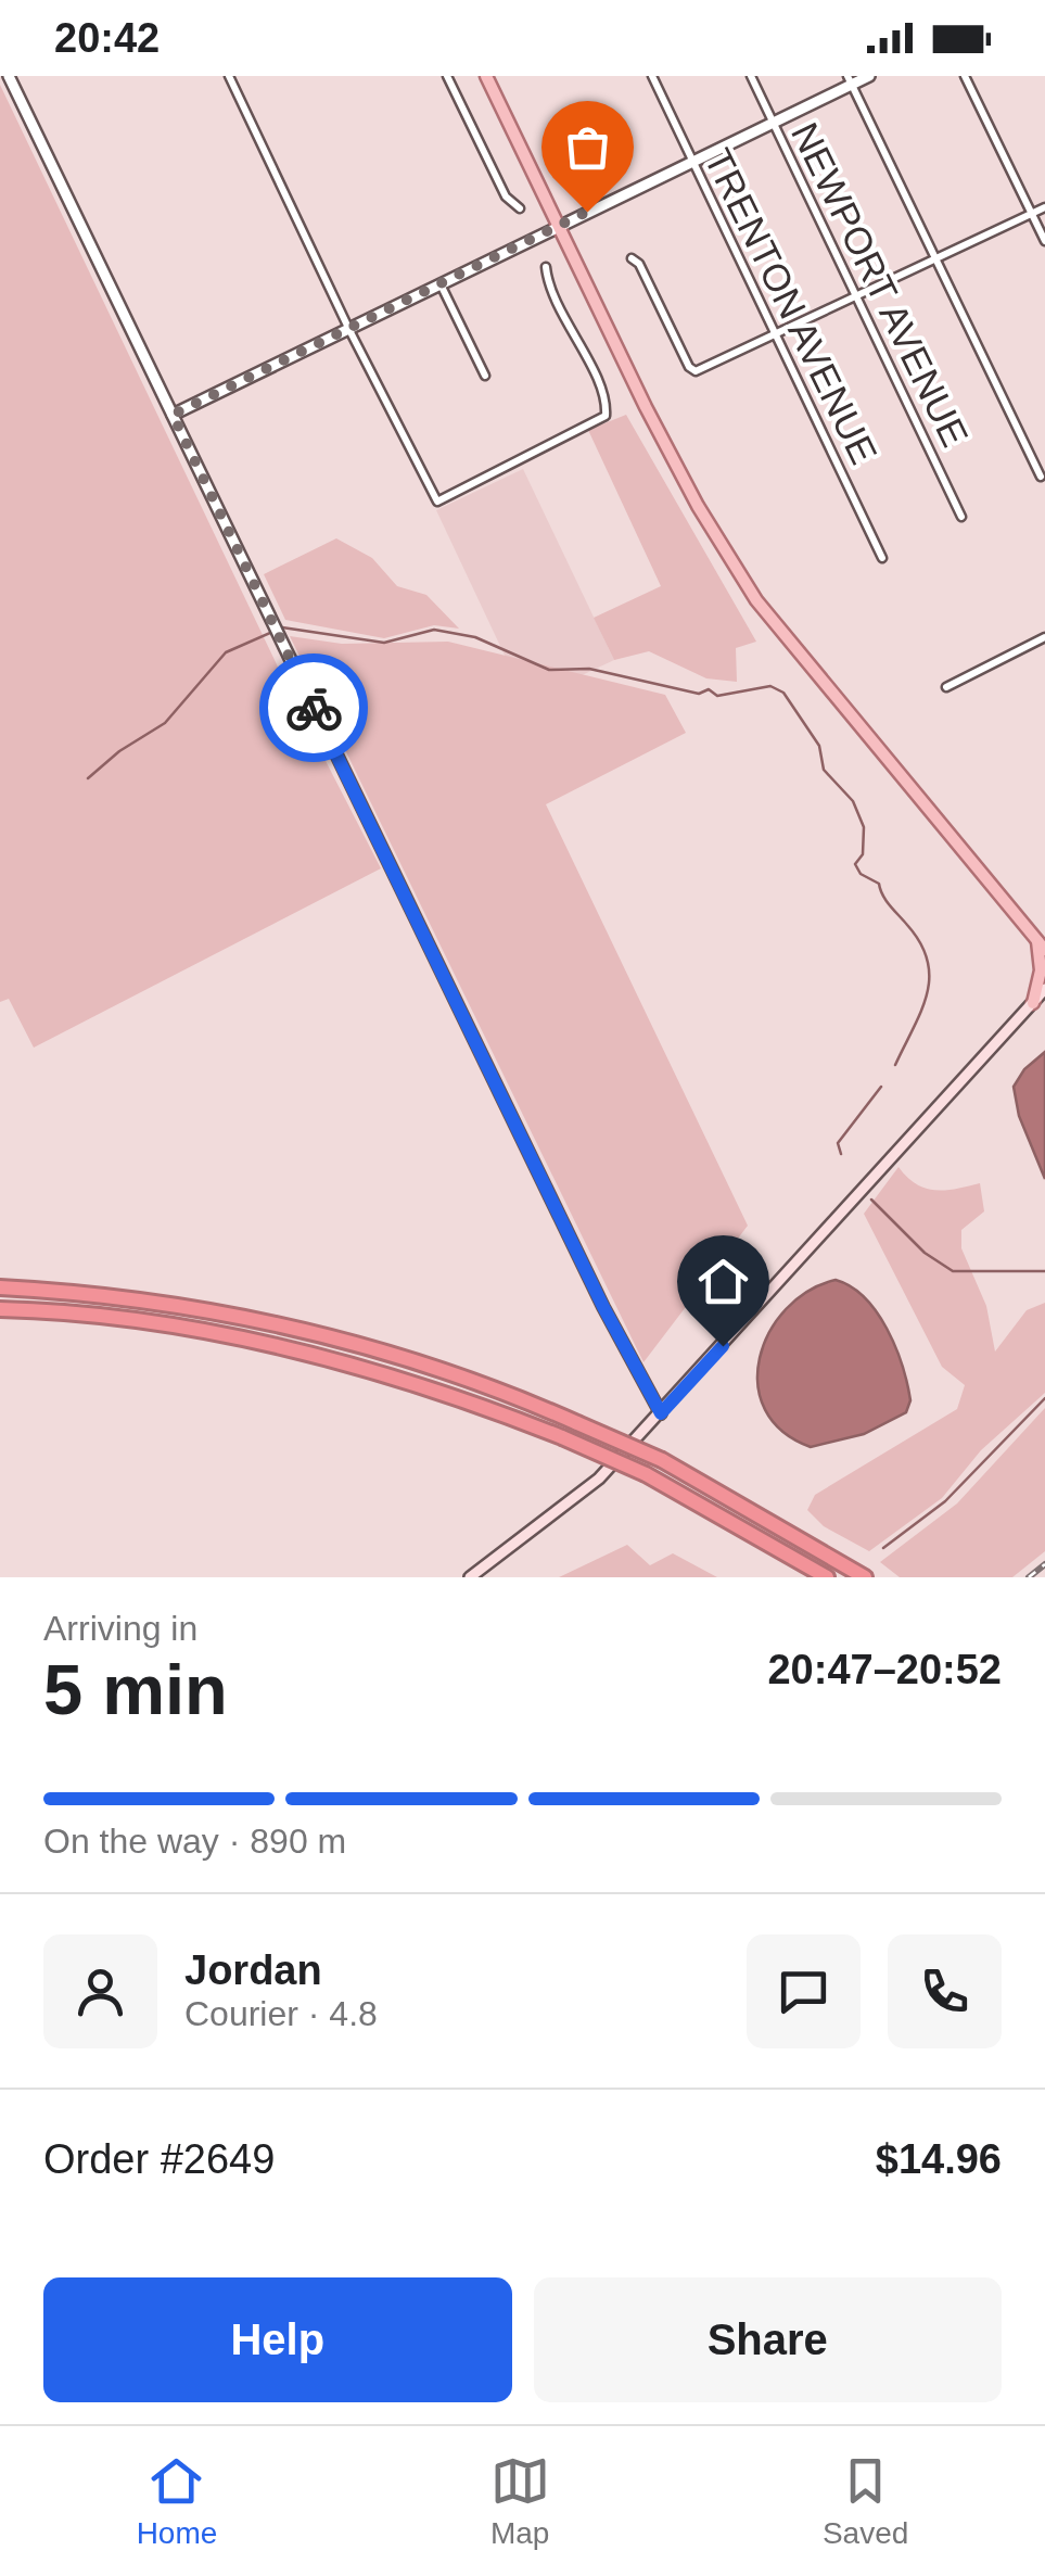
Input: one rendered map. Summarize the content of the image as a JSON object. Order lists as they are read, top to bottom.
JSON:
{
  "streets": {
    "street": ["NEWPORT AVENUE", "TRENTON AVENUE"]
  },
  "page": {
    "status": "20:42",
    "heading": ["5 min", "Arriving in", "20:47–20:52"],
    "panel": [
      "Jordan",
      "Courier · 4.8",
      "Order #2649",
      "$14.96"
    ],
    "bar": "On the way · 890 m",
    "buttons": ["Help", "Share"],
    "tabs": ["Home", "Map", "Saved"]
  }
}
